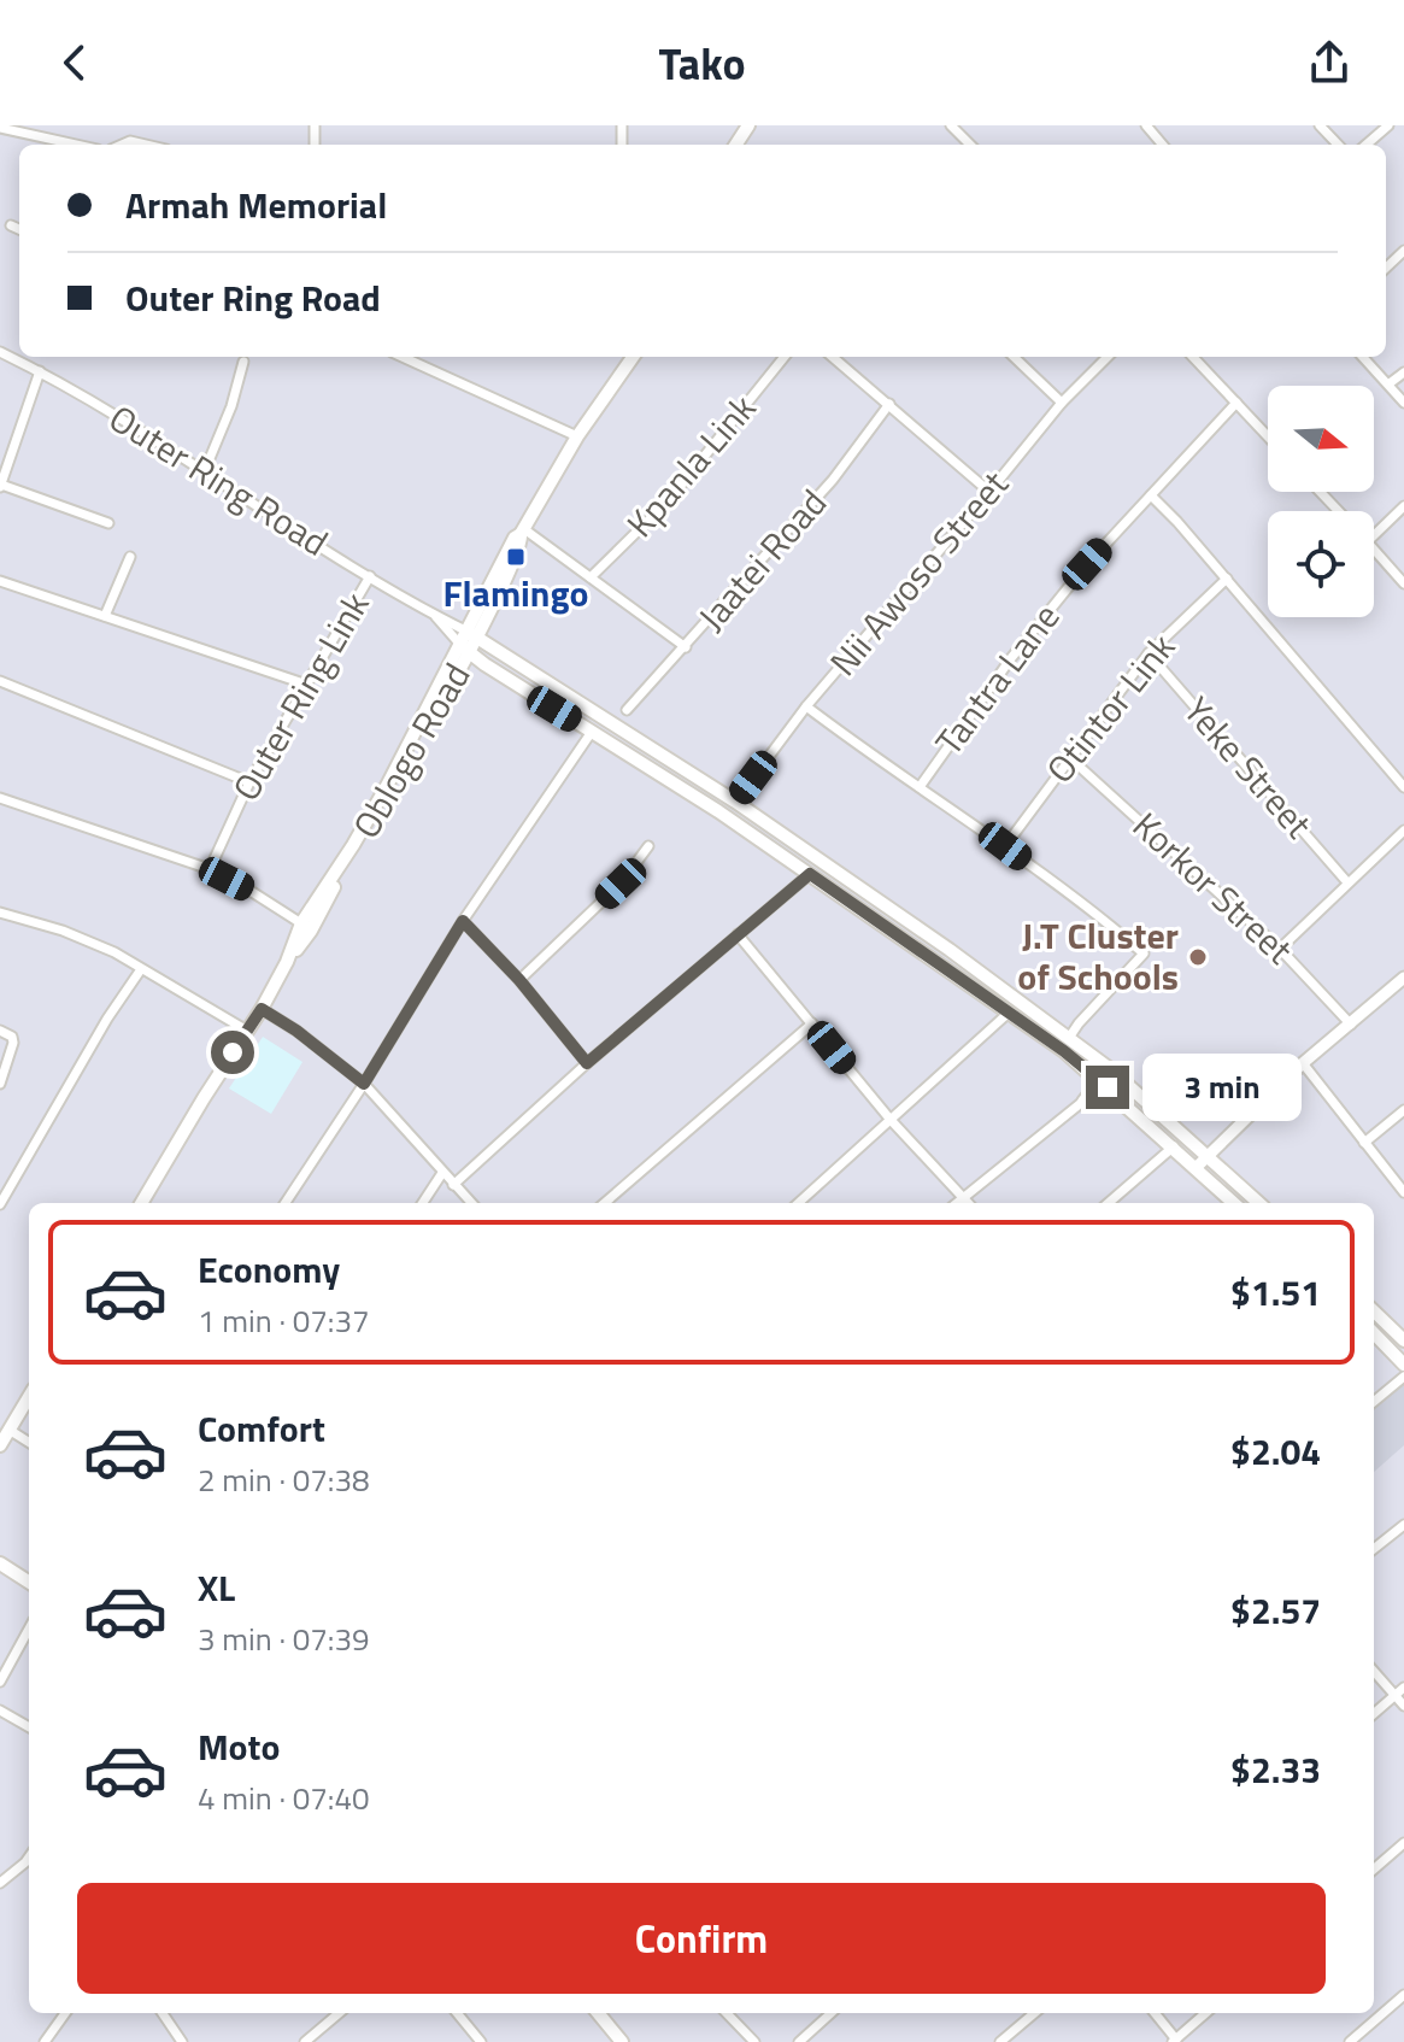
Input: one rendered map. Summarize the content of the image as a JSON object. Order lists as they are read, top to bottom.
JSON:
{
  "streets": {
    "main road": ["Outer Ring Road", "Oblogo Road"],
    "street": [
      "Kpanla Link",
      "Jaatei Road",
      "Nii Awoso Street",
      "Tantra Lane",
      "Outer Ring Link",
      "Otintor Link",
      "Yeke Street",
      "Korkor Street"
    ]
  },
  "crossings": [
    ["Outer Ring Road", "Nii Awoso Street"],
    ["Outer Ring Road", "Outer Ring Link"],
    ["Outer Ring Road", "Oblogo Road"],
    ["Otintor Link", "Yeke Street"],
    ["Otintor Link", "Korkor Street"]
  ],
  "places": {
    "transit": ["Flamingo"],
    "other": ["J.T Cluster of Schools"]
  },
  "north": "right",
  "page": {
    "header": "Tako",
    "banner": ["Armah Memorial", "Outer Ring Road"],
    "bubble": "3 min",
    "list": [
      {
        "name": "Economy",
        "note": "1 min · 07:37",
        "value": "$1.51"
      },
      {
        "name": "Comfort",
        "note": "2 min · 07:38",
        "value": "$2.04"
      },
      {
        "name": "XL",
        "note": "3 min · 07:39",
        "value": "$2.57"
      },
      {
        "name": "Moto",
        "note": "4 min · 07:40",
        "value": "$2.33"
      }
    ],
    "buttons": "Confirm"
  }
}
